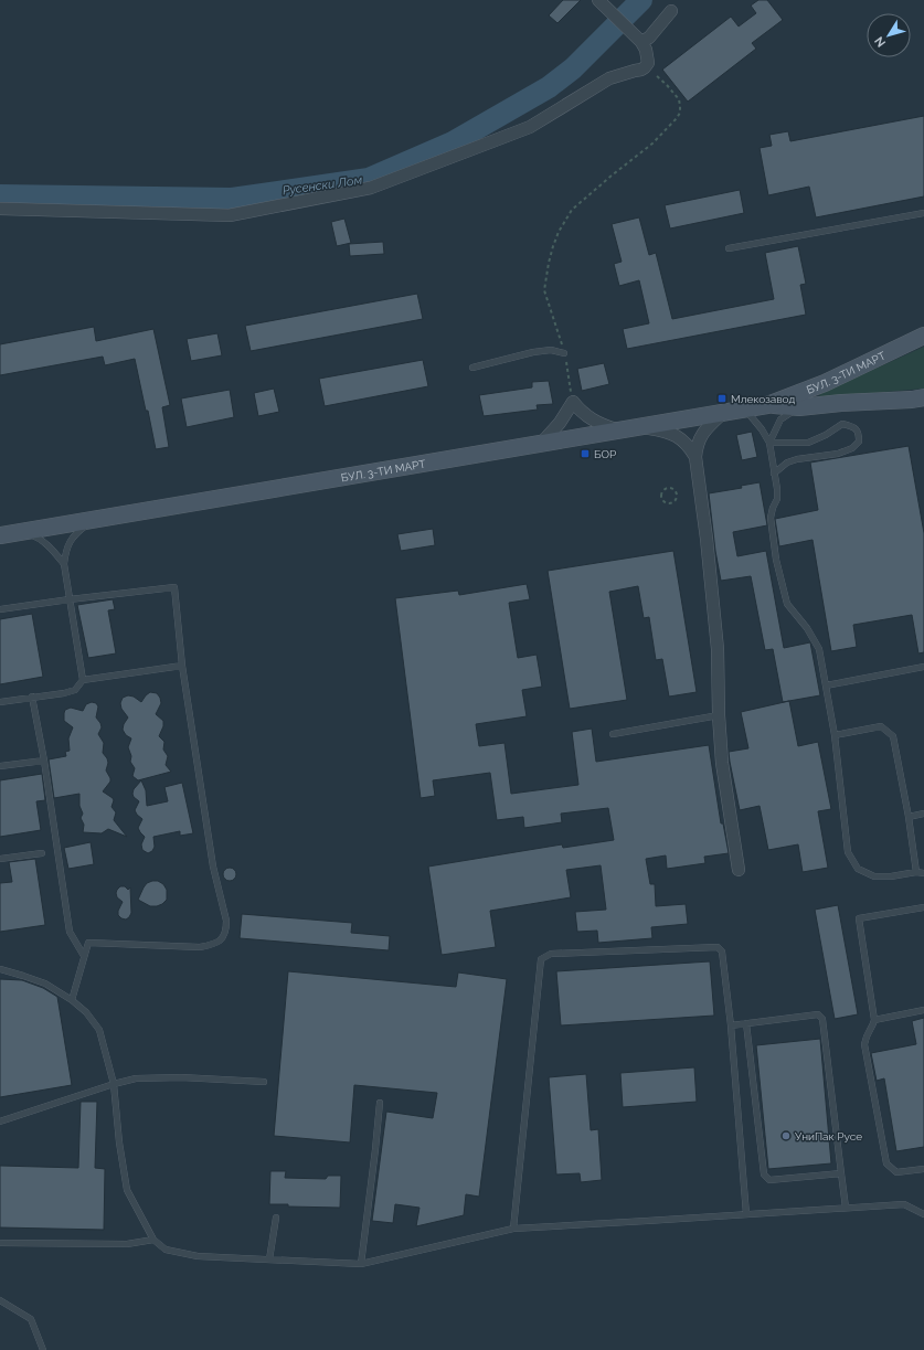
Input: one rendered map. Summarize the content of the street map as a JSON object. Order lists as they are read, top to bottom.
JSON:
{
  "streets": {
    "main road": ["БУЛ. 3-ТИ МАРТ"]
  },
  "water": ["Русенски Лом"],
  "places": {
    "transit": ["Млекозавод", "БОР"],
    "other": ["УниПак Русе"]
  },
  "north": "bottom left"
}
